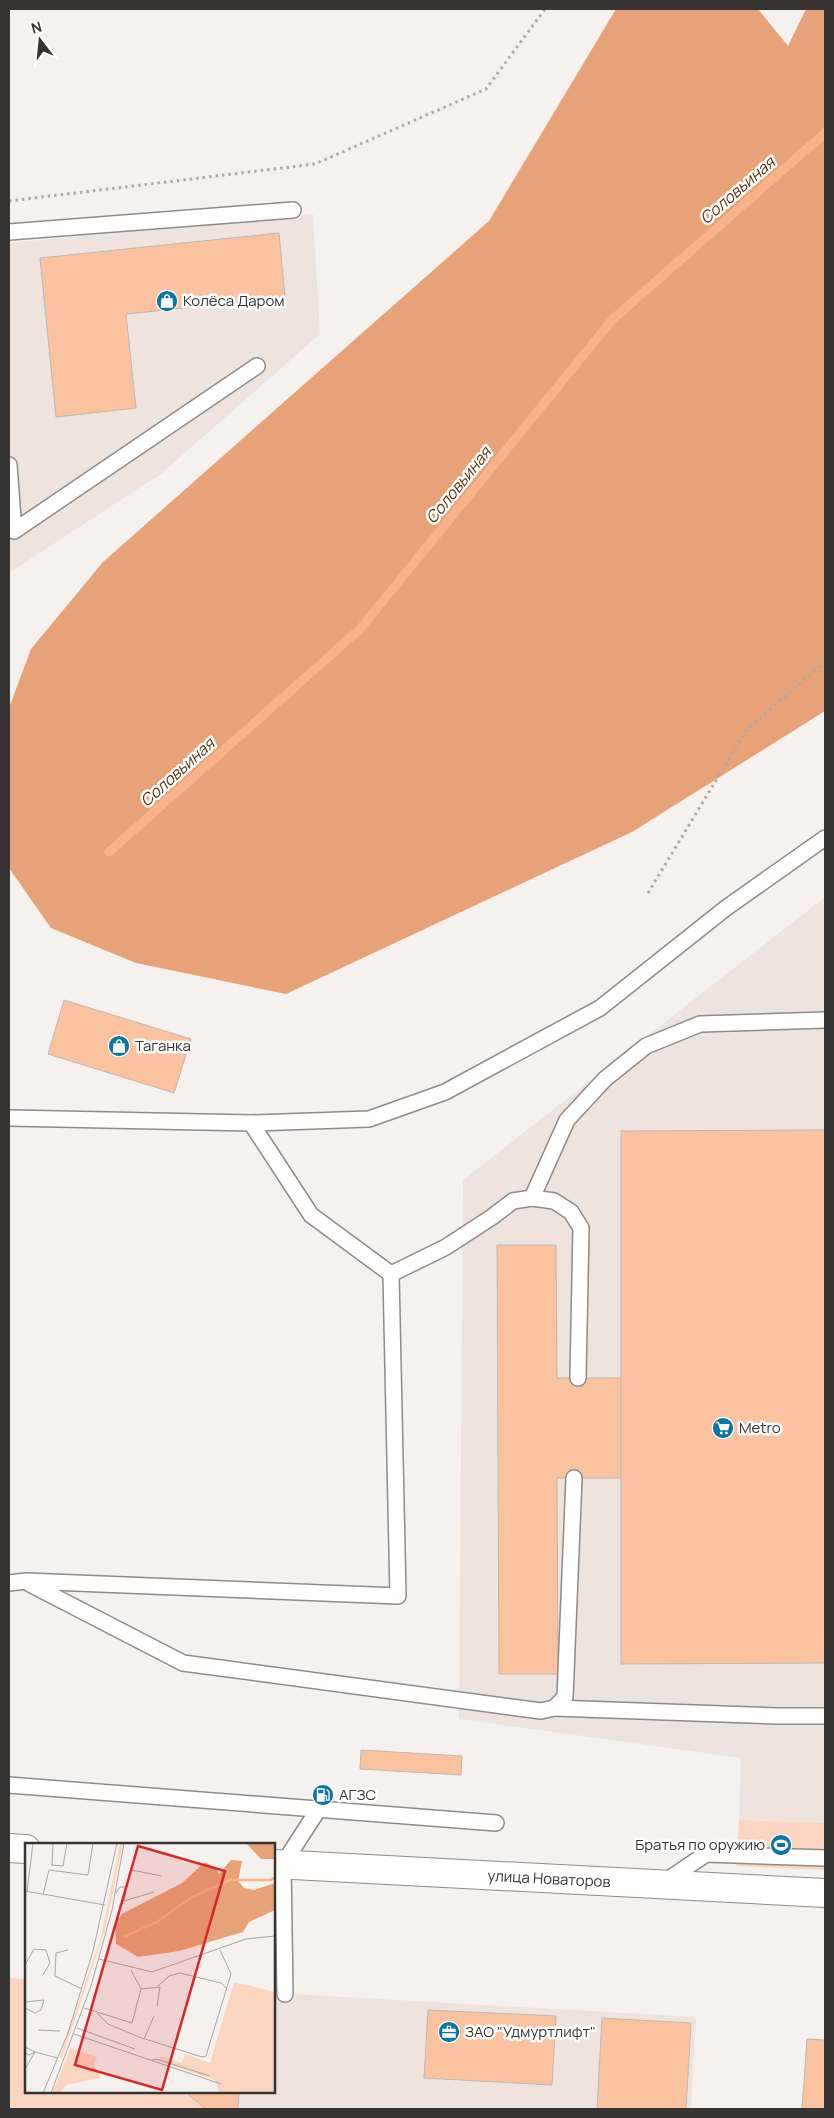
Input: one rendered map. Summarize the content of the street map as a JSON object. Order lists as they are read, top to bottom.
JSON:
{
  "streets": {
    "street": ["улица Новаторов"]
  },
  "water": ["Соловьиная"],
  "places": {
    "shop": ["Колёса Даром", "Таганка"],
    "supermarket": ["Metro"],
    "fuel station": ["АГЗС"],
    "sports": ["Братья по оружию"],
    "office": ["ЗАО \"Удмуртлифт\""]
  },
  "north": "top"
}
